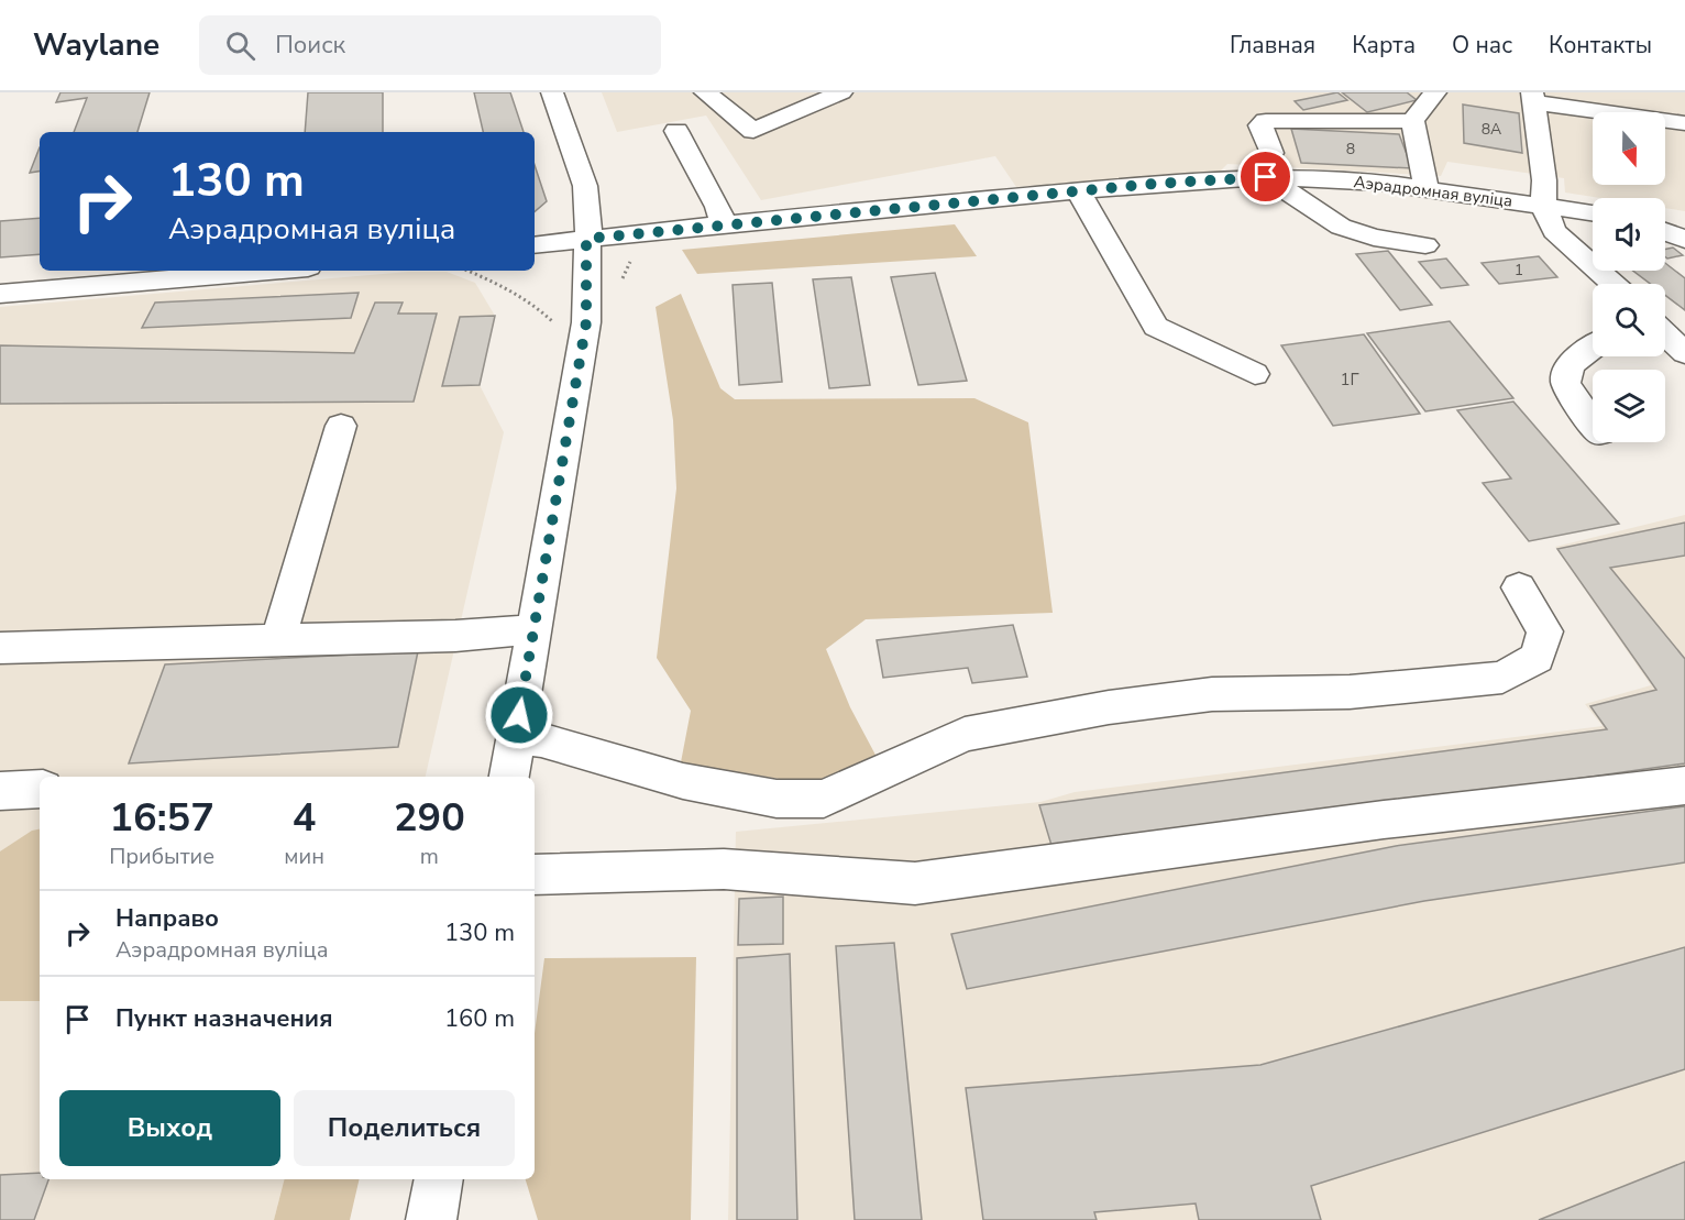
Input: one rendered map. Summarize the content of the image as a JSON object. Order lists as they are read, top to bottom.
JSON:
{
  "streets": {
    "street": ["Аэрадромная вуліца"]
  },
  "house_numbers": [
    "8А",
    "8",
    "1",
    "1Г"
  ],
  "north": "bottom",
  "page": {
    "header": "Waylane",
    "search": "Поиск",
    "nav": [
      "Главная",
      "Карта",
      "О нас",
      "Контакты"
    ],
    "turn": ["130 m", "Аэрадромная вуліца"],
    "eta": [
      "16:57",
      "Прибытие",
      "4",
      "мин",
      "290",
      "m"
    ],
    "list": [
      {
        "name": "Направо",
        "note": "Аэрадромная вуліца",
        "value": "130 m"
      },
      {
        "name": "Пункт назначения",
        "value": "160 m"
      }
    ],
    "buttons": ["Выход", "Поделиться"]
  }
}
